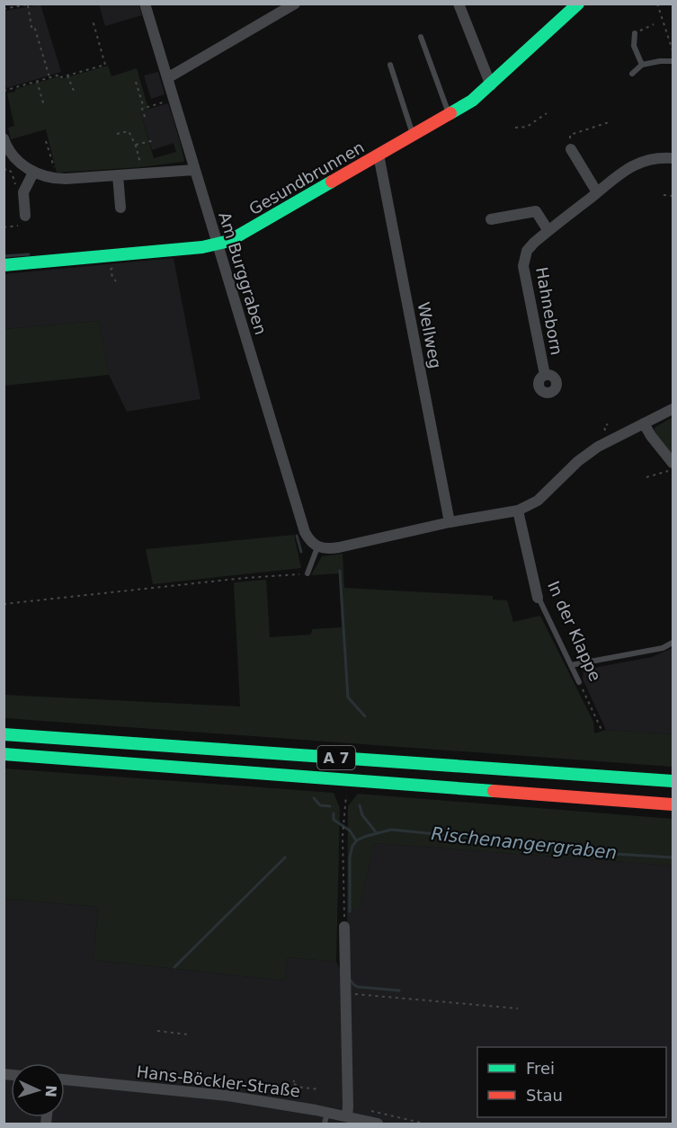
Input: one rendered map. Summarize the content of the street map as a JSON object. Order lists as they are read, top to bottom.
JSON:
{
  "streets": {
    "main road": ["Gesundbrunnen", "A 7"],
    "street": [
      "Am Burggraben",
      "Hahneborn",
      "Wellweg",
      "In der Klappe",
      "Hans-Böckler-Straße"
    ]
  },
  "crossings": [
    ["Gesundbrunnen", "Am Burggraben"],
    ["Gesundbrunnen", "Wellweg"]
  ],
  "water": ["Rischenangergraben"],
  "legend": ["Frei", "Stau"],
  "north": "right"
}
